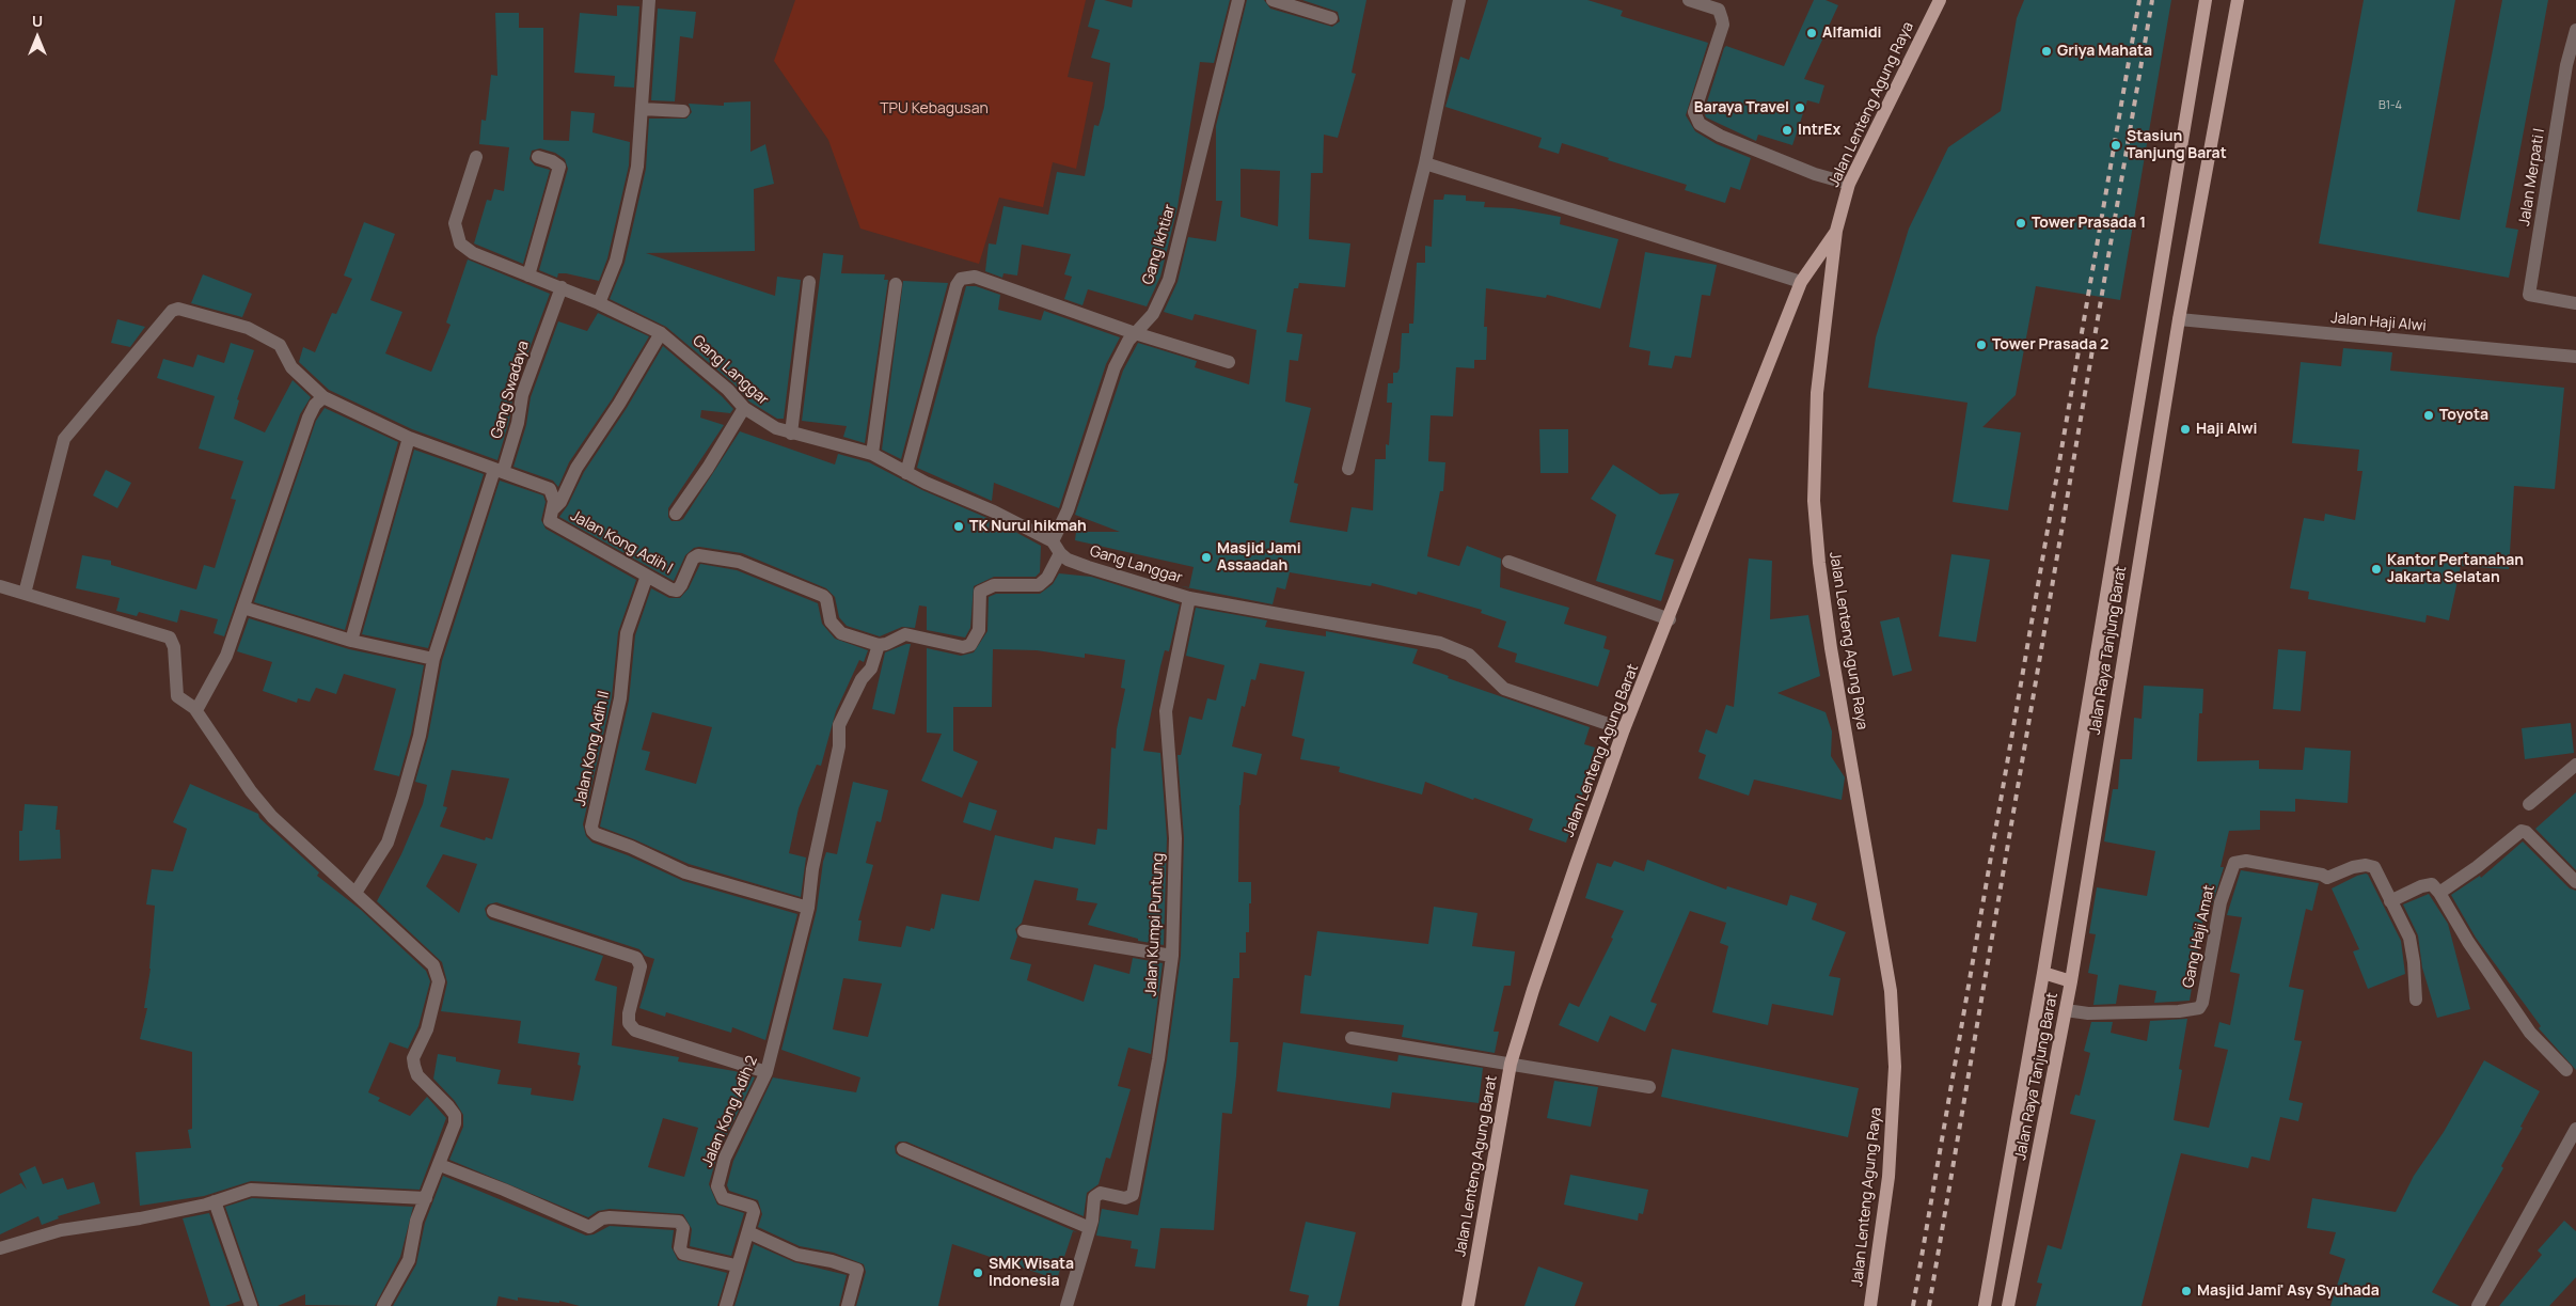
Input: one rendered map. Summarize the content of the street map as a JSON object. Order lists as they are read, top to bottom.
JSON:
{
  "streets": {
    "main road": ["Jalan Lenteng Agung Raya", "Jalan Raya Tanjung Barat", "Jalan Lenteng Agung Barat"],
    "street": [
      "Jalan Merpati I",
      "Gang Ikhtiar",
      "Jalan Haji Alwi",
      "Gang Langgar",
      "Gang Swadaya",
      "Jalan Kong Adih I",
      "Jalan Kong Adih II",
      "Jalan Kumpi Puntung",
      "Gang Haji Amat",
      "Jalan Kong Adih 2"
    ]
  },
  "crossings": [
    ["Jalan Lenteng Agung Raya", "Jalan Lenteng Agung Barat"],
    ["Gang Ikhtiar", "Gang Langgar"],
    ["Jalan Haji Alwi", "Jalan Raya Tanjung Barat"],
    ["Gang Langgar", "Gang Swadaya"],
    ["Gang Langgar", "Jalan Lenteng Agung Barat"],
    ["Gang Langgar", "Jalan Kumpi Puntung"],
    ["Gang Swadaya", "Jalan Kong Adih I"],
    ["Jalan Kong Adih I", "Jalan Kong Adih II"],
    ["Jalan Kong Adih I", "Jalan Kong Adih 2"],
    ["Jalan Raya Tanjung Barat", "Gang Haji Amat"],
    ["Jalan Kong Adih II", "Jalan Kong Adih 2"]
  ],
  "parks": ["TPU Kebagusan"],
  "places": [
    "Alfamidi",
    "Griya Mahata",
    "Baraya Travel",
    "IntrEx",
    "Stasiun Tanjung Barat",
    "Tower Prasada 1",
    "Tower Prasada 2",
    "Toyota",
    "Haji Alwi",
    "TK Nurul hikmah",
    "Masjid Jami Assaadah",
    "Kantor Pertanahan Jakarta Selatan",
    "SMK Wisata Indonesia",
    "Masjid Jami' Asy Syuhada"
  ],
  "house_numbers": ["B1-4"],
  "north": "top"
}
